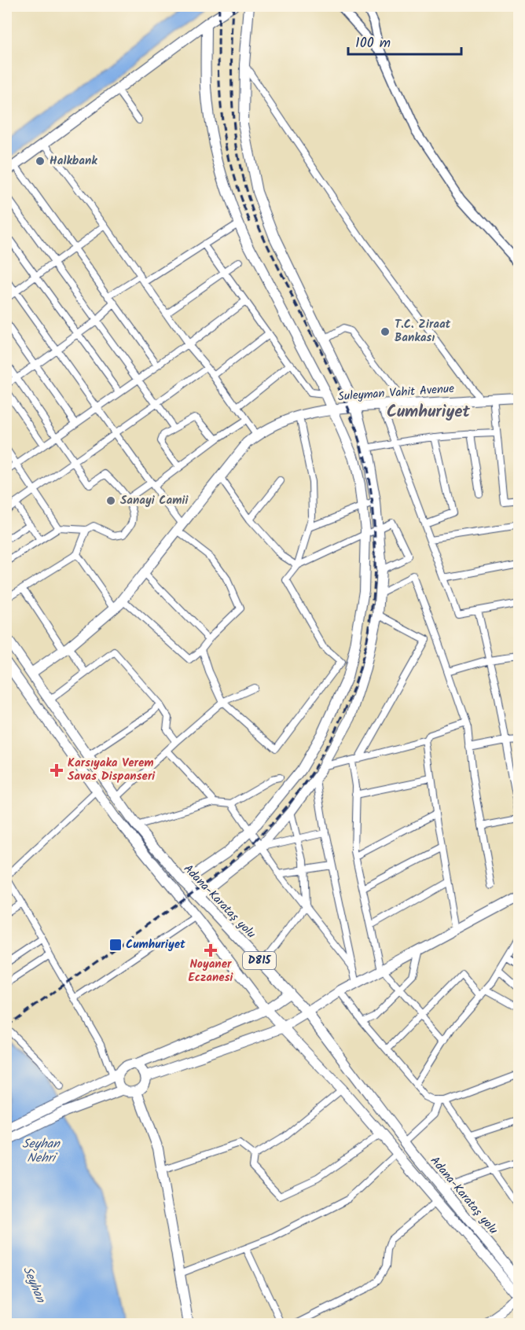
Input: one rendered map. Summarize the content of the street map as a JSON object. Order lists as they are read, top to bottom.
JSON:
{
  "streets": {
    "main road": ["Suleyman Vahit Avenue", "Adana-Karataş yolu", "D815"]
  },
  "crossings": [
    ["Suleyman Vahit Avenue", "Adana-Karataş yolu"]
  ],
  "districts": ["Cumhuriyet"],
  "water": ["Seyhan Nehri", "Seyhan"],
  "places": {
    "other": ["Halkbank", "T.C. Ziraat Bankası", "Sanayi Camii"],
    "health": ["Karsıyaka Verem Savas Dispanseri", "Noyaner Eczanesi"],
    "transit": ["Cumhuriyet"]
  },
  "scale_bar": "100 m"
}
